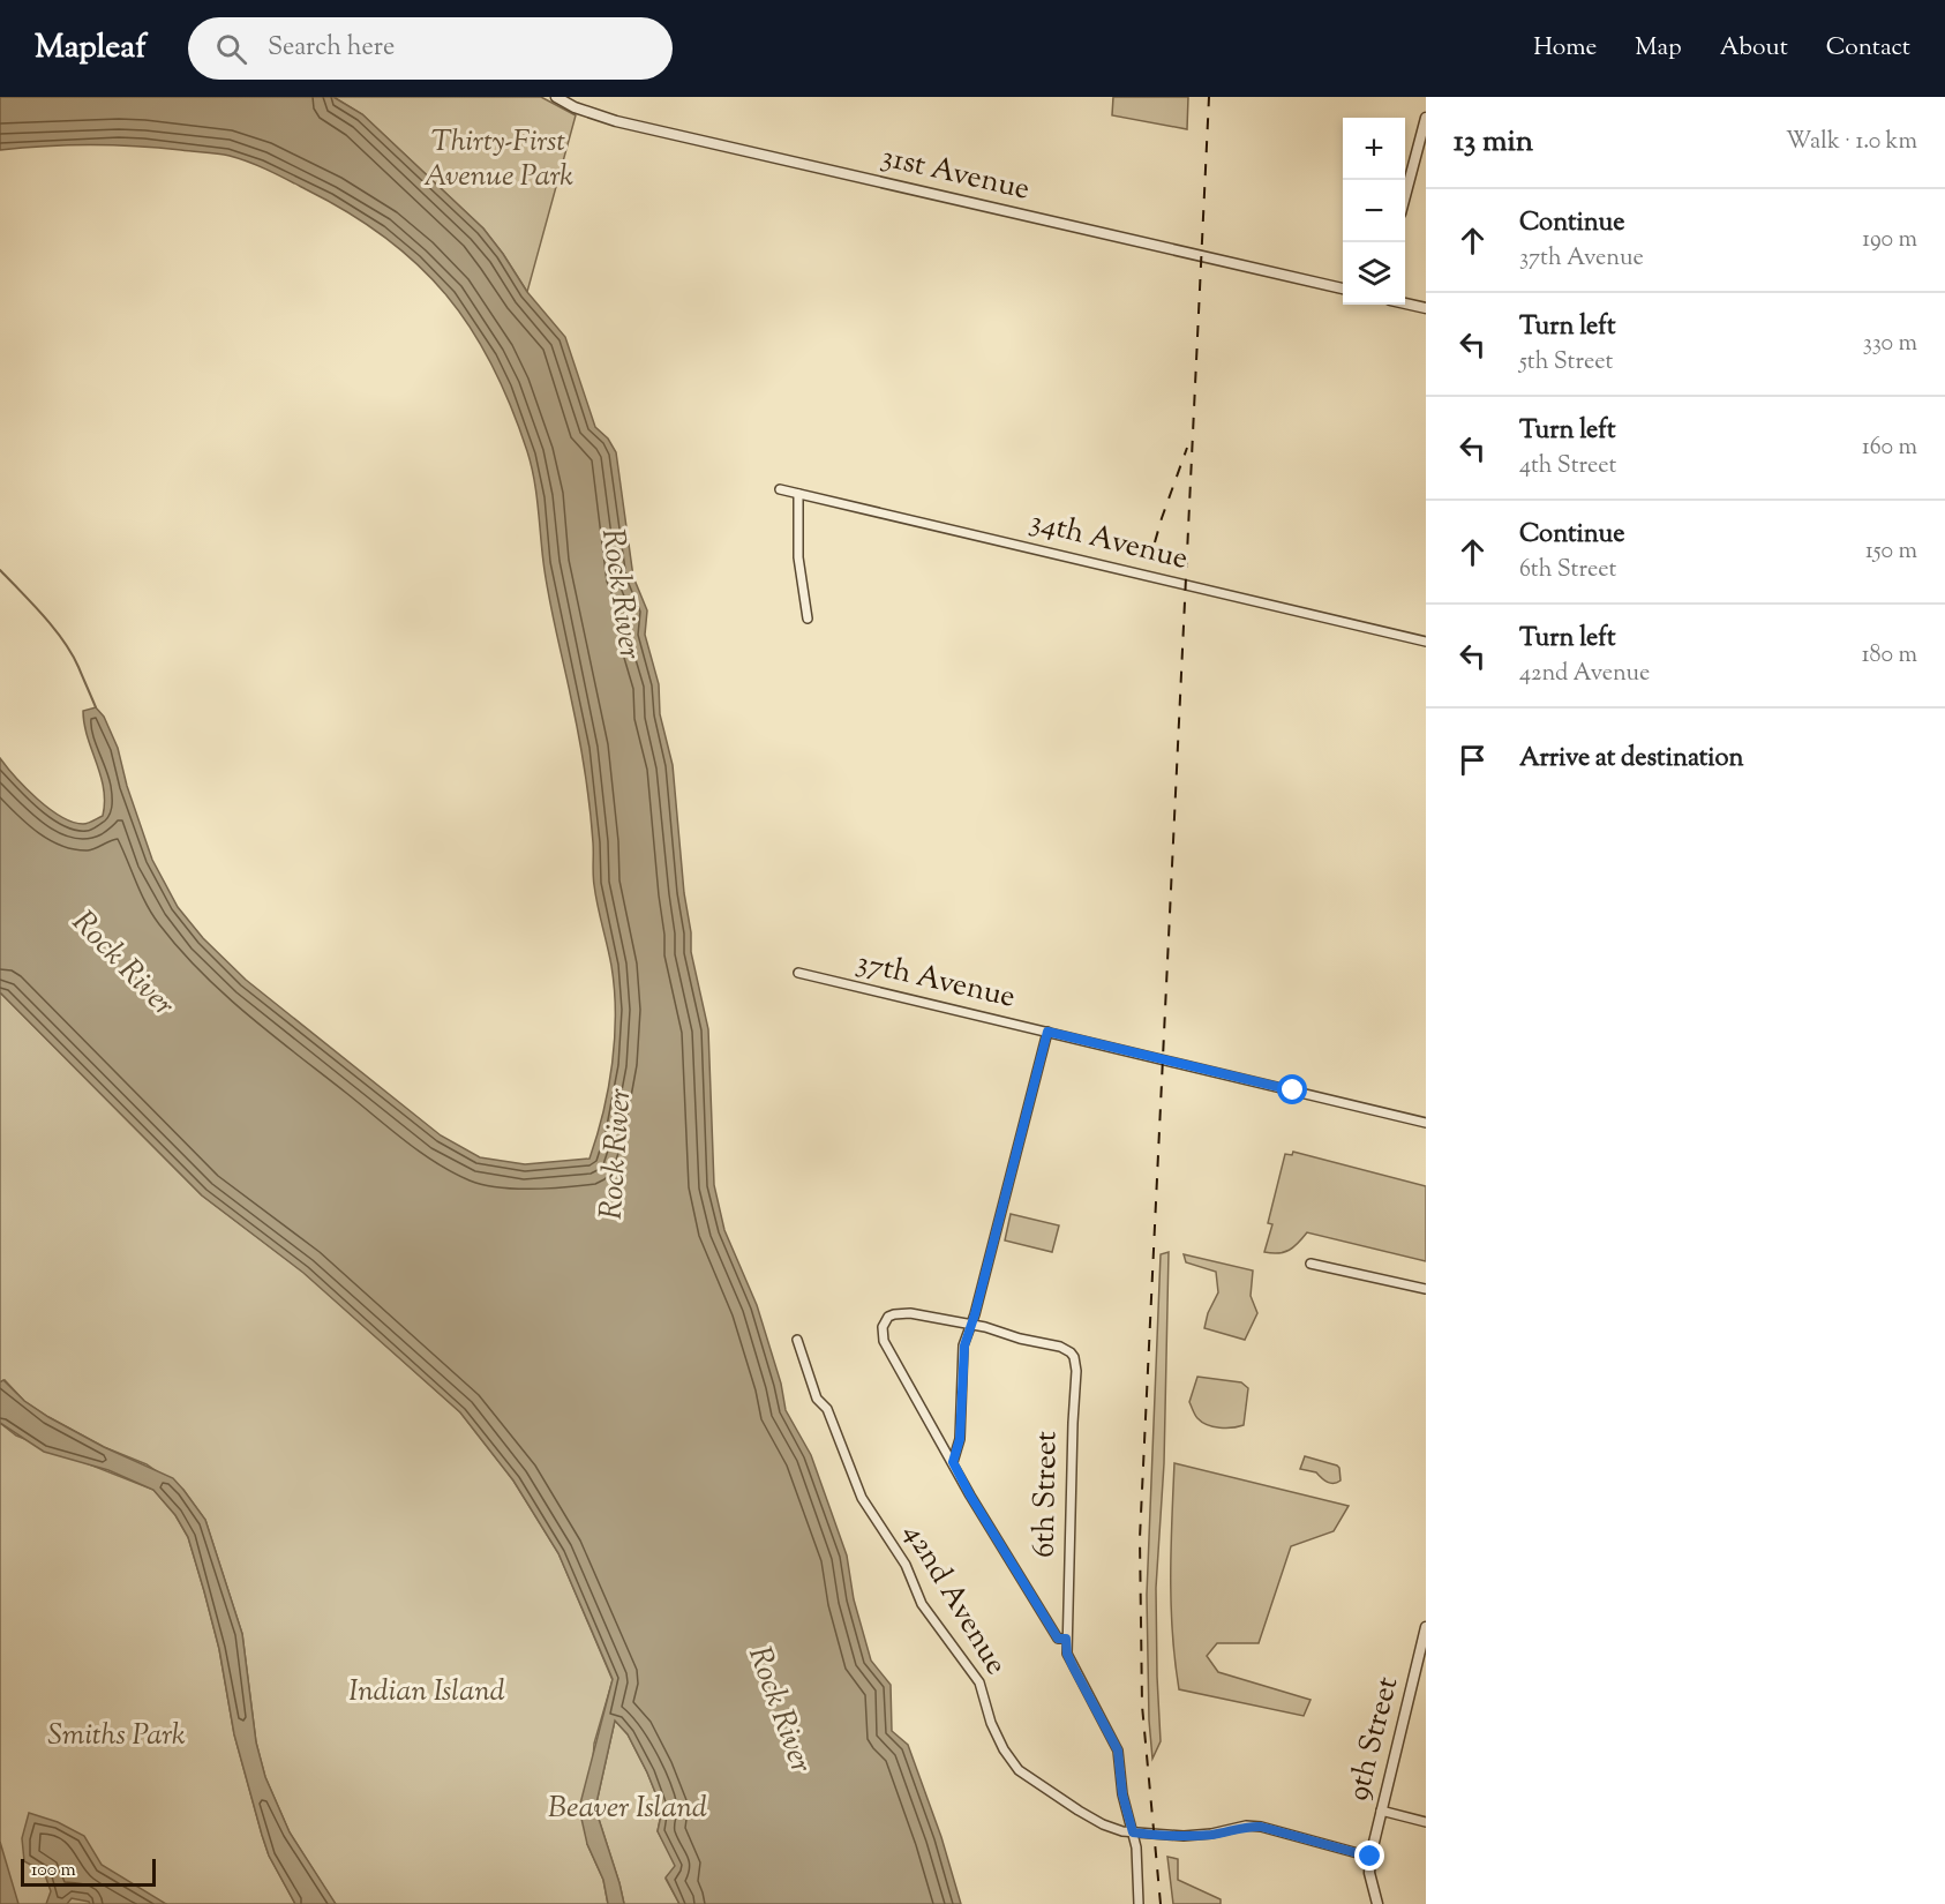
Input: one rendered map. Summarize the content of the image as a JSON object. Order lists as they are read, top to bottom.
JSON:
{
  "streets": {
    "street": [
      "31st Avenue",
      "34th Avenue",
      "37th Avenue",
      "6th Street",
      "42nd Avenue",
      "9th Street"
    ]
  },
  "crossings": [
    ["6th Street", "42nd Avenue"],
    ["42nd Avenue", "9th Street"]
  ],
  "water": ["Rock River"],
  "parks": [
    "Thirty-First Avenue Park",
    "Indian Island",
    "Smiths Park",
    "Beaver Island"
  ],
  "scale_bar": "100 m",
  "page": {
    "header": "Mapleaf",
    "search": "Search here",
    "nav": [
      "Home",
      "Map",
      "About",
      "Contact"
    ],
    "heading": ["13 min", "Walk · 1.0 km"],
    "map_buttons": ["+", "−"],
    "list": [
      ["Continue", "37th Avenue", "190 m"],
      ["Turn left", "5th Street", "330 m"],
      ["Turn left", "4th Street", "160 m"],
      ["Continue", "6th Street", "150 m"],
      ["Turn left", "42nd Avenue", "180 m"],
      "Arrive at destination"
    ],
    "scale": "100 m"
  }
}
